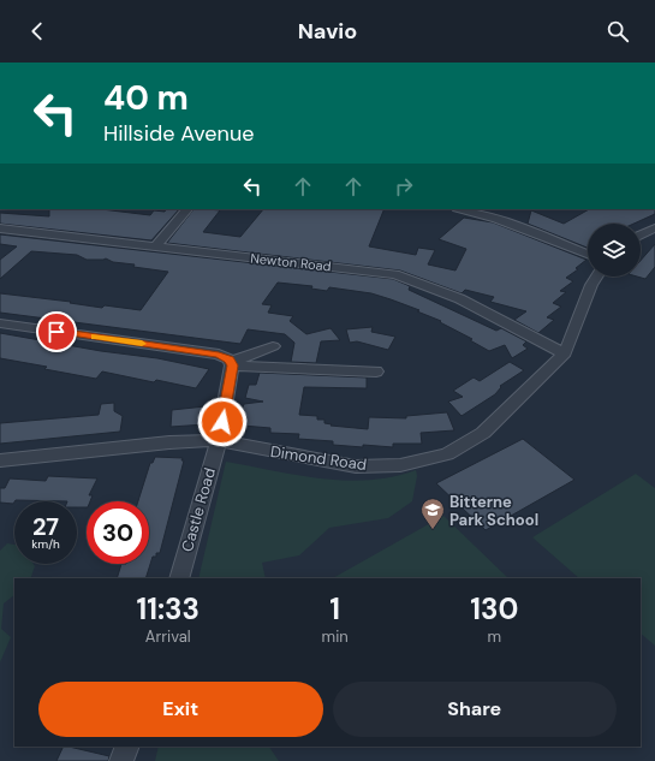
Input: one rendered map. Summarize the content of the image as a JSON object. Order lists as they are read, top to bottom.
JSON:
{
  "streets": {
    "street": ["Newton Road", "Dimond Road", "Castle Road"]
  },
  "crossings": [
    ["Newton Road", "Dimond Road"],
    ["Dimond Road", "Castle Road"]
  ],
  "places": {
    "school or university": ["Bitterne Park School"]
  },
  "page": {
    "header": "Navio",
    "turn": ["40 m", "Hillside Avenue"],
    "speed": "27 km/h",
    "limit": "30",
    "eta": [
      "11:33",
      "Arrival",
      "1",
      "min",
      "130",
      "m"
    ],
    "buttons": ["Exit", "Share"]
  }
}
